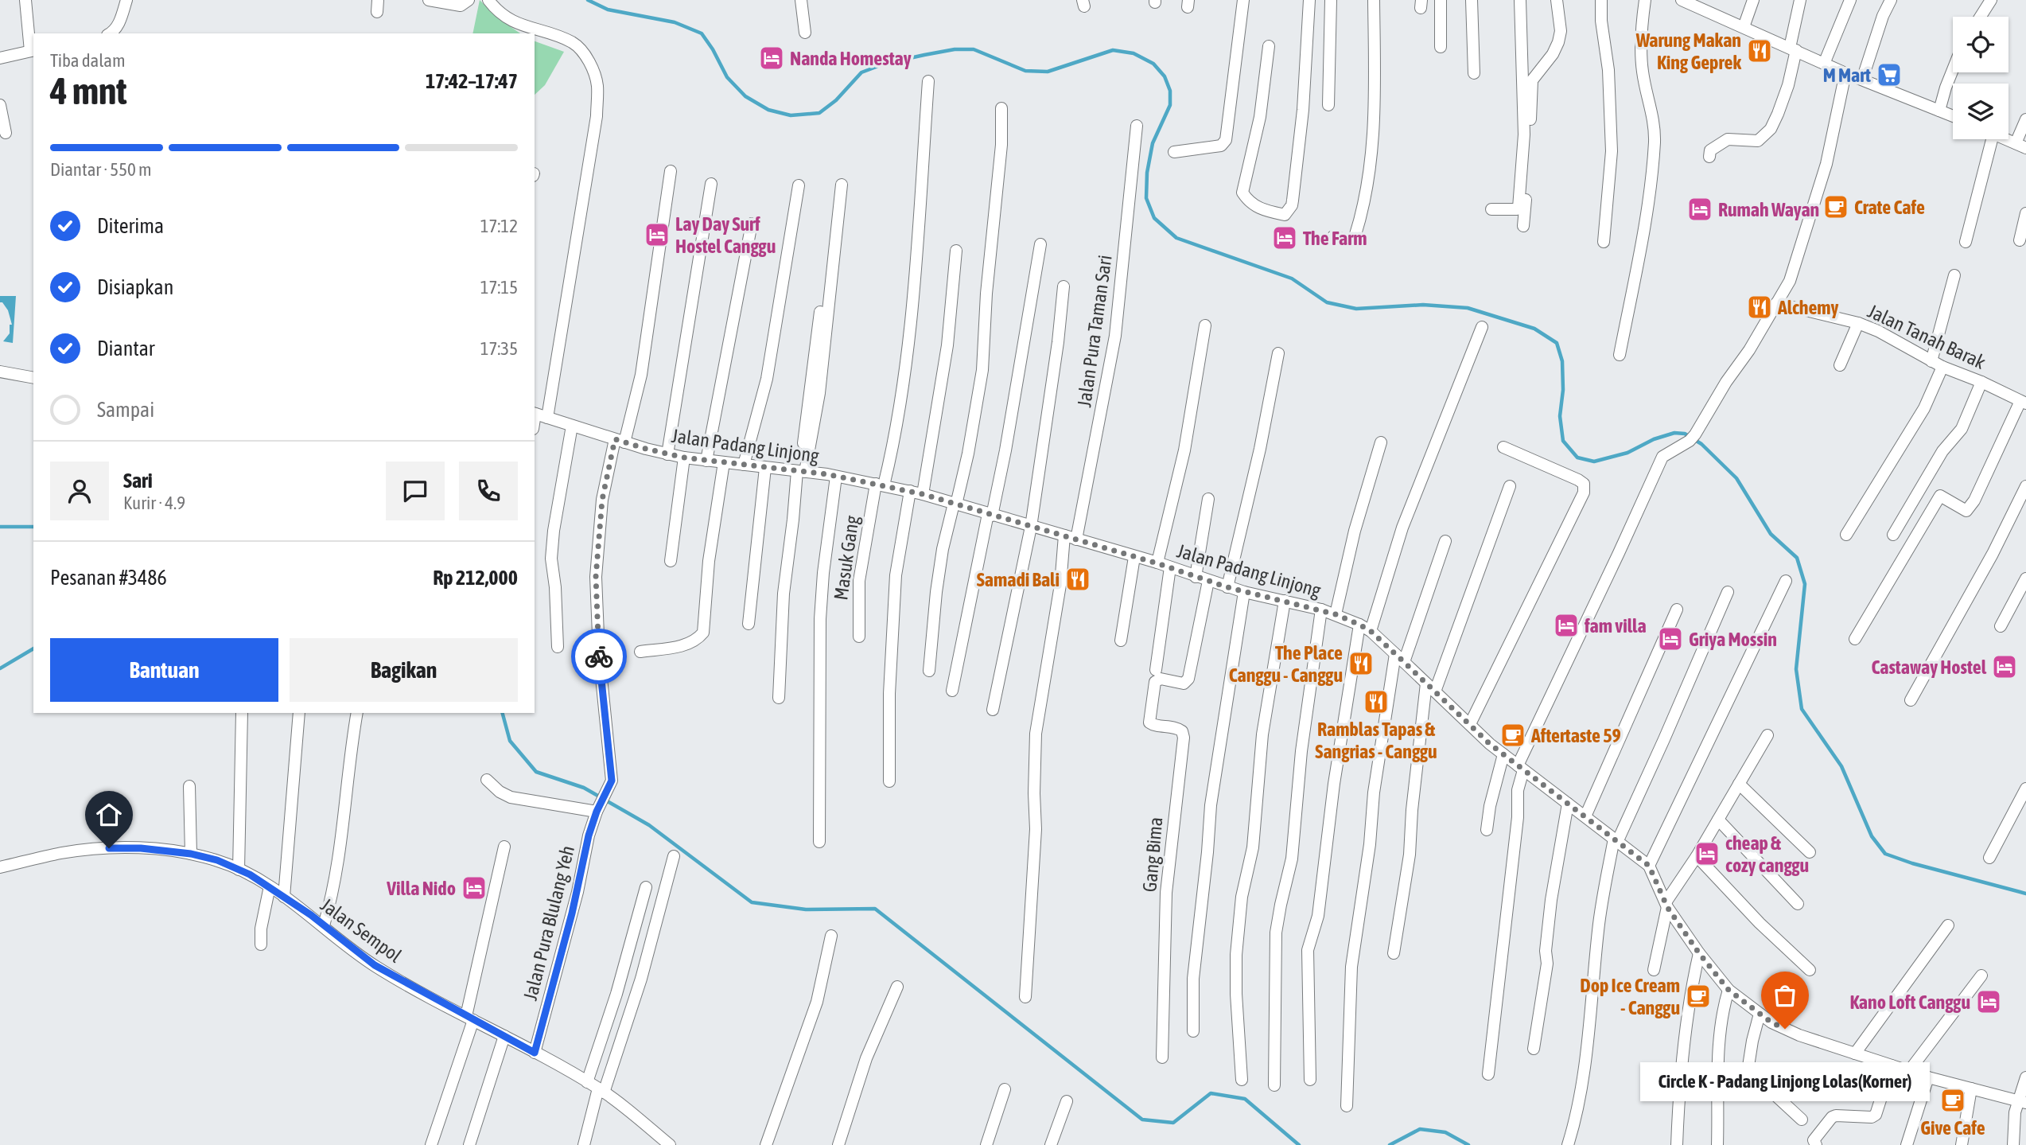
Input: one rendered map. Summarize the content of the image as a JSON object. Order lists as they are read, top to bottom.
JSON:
{
  "streets": {
    "street": [
      "Jalan Pura Taman Sari",
      "Jalan Tanah Barak",
      "Jalan Padang Linjong",
      "Masuk Gang",
      "Gang Bima",
      "Jalan Pura Blulang Yeh",
      "Jalan Sempol"
    ]
  },
  "crossings": [
    ["Jalan Pura Taman Sari", "Jalan Padang Linjong"],
    ["Jalan Padang Linjong", "Masuk Gang"],
    ["Jalan Padang Linjong", "Gang Bima"],
    ["Jalan Padang Linjong", "Jalan Pura Blulang Yeh"],
    ["Jalan Pura Blulang Yeh", "Jalan Sempol"]
  ],
  "places": {
    "restaurant": [
      "Warung Makan King Geprek",
      "Alchemy",
      "Samadi Bali",
      "The Place Canggu - Canggu",
      "Ramblas Tapas & Sangrias - Canggu"
    ],
    "hotel": [
      "Nanda Homestay",
      "Rumah Wayan",
      "Lay Day Surf Hostel Canggu",
      "The Farm",
      "fam villa",
      "Griya Mossin",
      "Castaway Hostel",
      "cheap & cozy canggu",
      "Villa Nido",
      "Kano Loft Canggu"
    ],
    "supermarket": ["M Mart"],
    "cafe": [
      "Crate Cafe",
      "Aftertaste 59",
      "Dop Ice Cream - Canggu",
      "Give Cafe"
    ],
    "other": ["Circle K - Padang Linjong Lolas(Korner)"]
  },
  "page": {
    "heading": ["4 mnt", "Tiba dalam", "17:42–17:47"],
    "panel": [
      "Sari",
      "Kurir · 4.9",
      "Pesanan #3486",
      "Rp 212,000"
    ],
    "bar": "Diantar · 550 m",
    "list": [
      ["Diterima", "17:12"],
      ["Disiapkan", "17:15"],
      ["Diantar", "17:35"],
      "Sampai"
    ],
    "buttons": ["Bantuan", "Bagikan"],
    "bubble": "Circle K - Padang Linjong Lolas(Korner)"
  }
}
